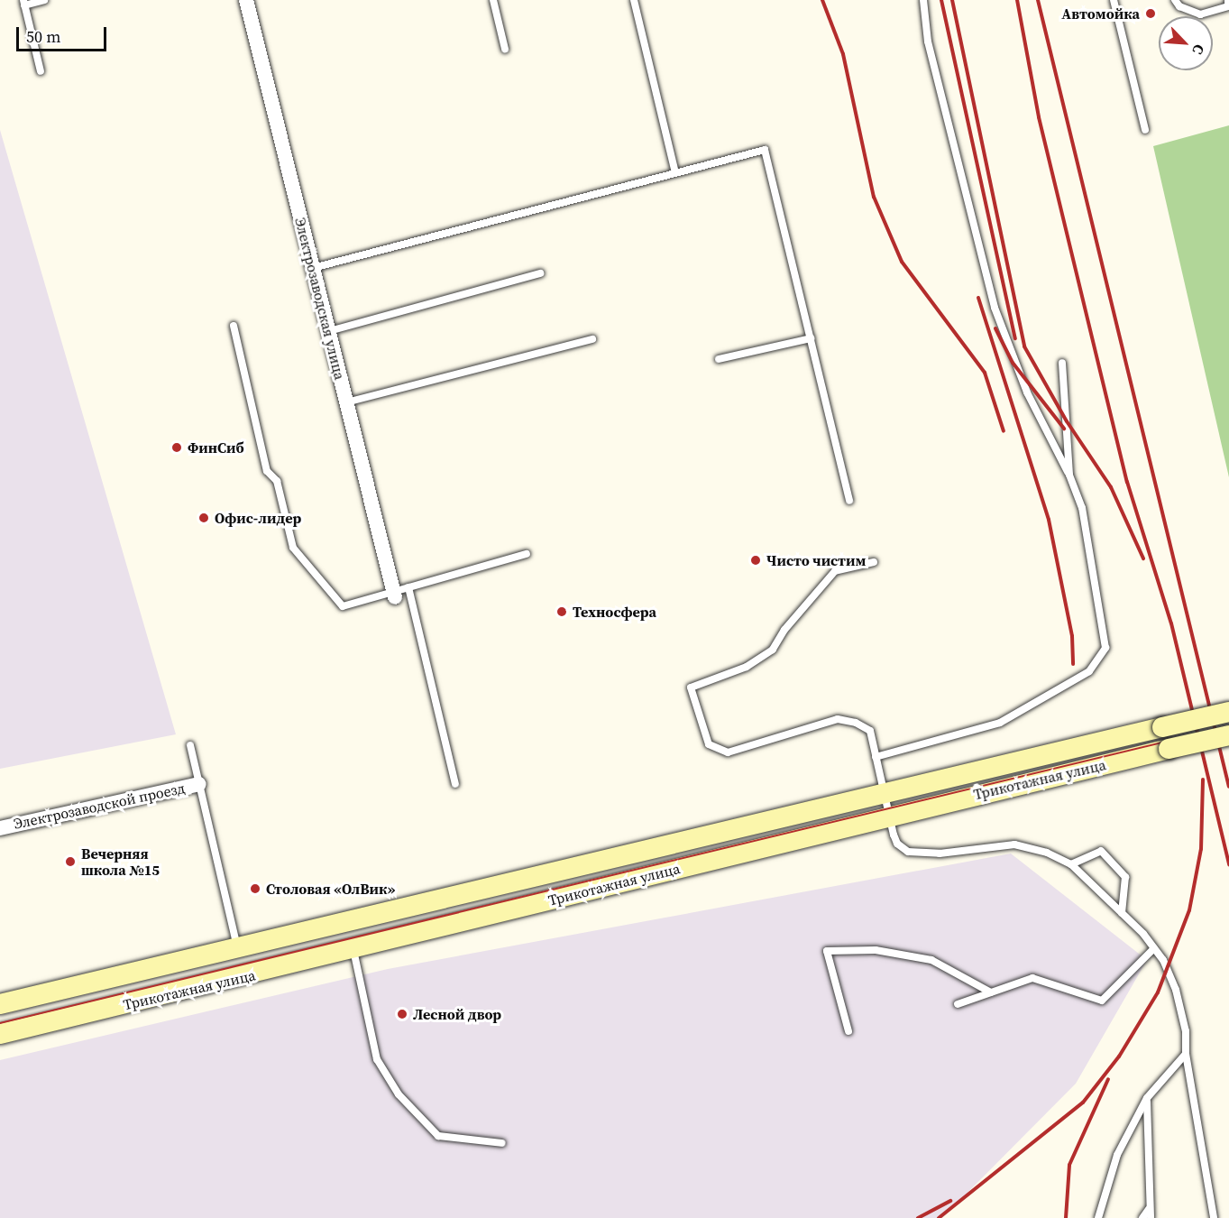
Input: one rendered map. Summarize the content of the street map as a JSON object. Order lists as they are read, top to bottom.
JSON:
{
  "streets": {
    "main road": ["Трикотажная улица"],
    "street": ["Электрозаводская улица", "Электрозаводской проезд"]
  },
  "places": [
    "Автомойка",
    "ФинСиб",
    "Офис-лидер",
    "Чисто чистим",
    "Техносфера",
    "Вечерняя школа №15",
    "Столовая «ОлВик»",
    "Лесной двор"
  ],
  "scale_bar": "50 m",
  "north": "bottom right"
}
